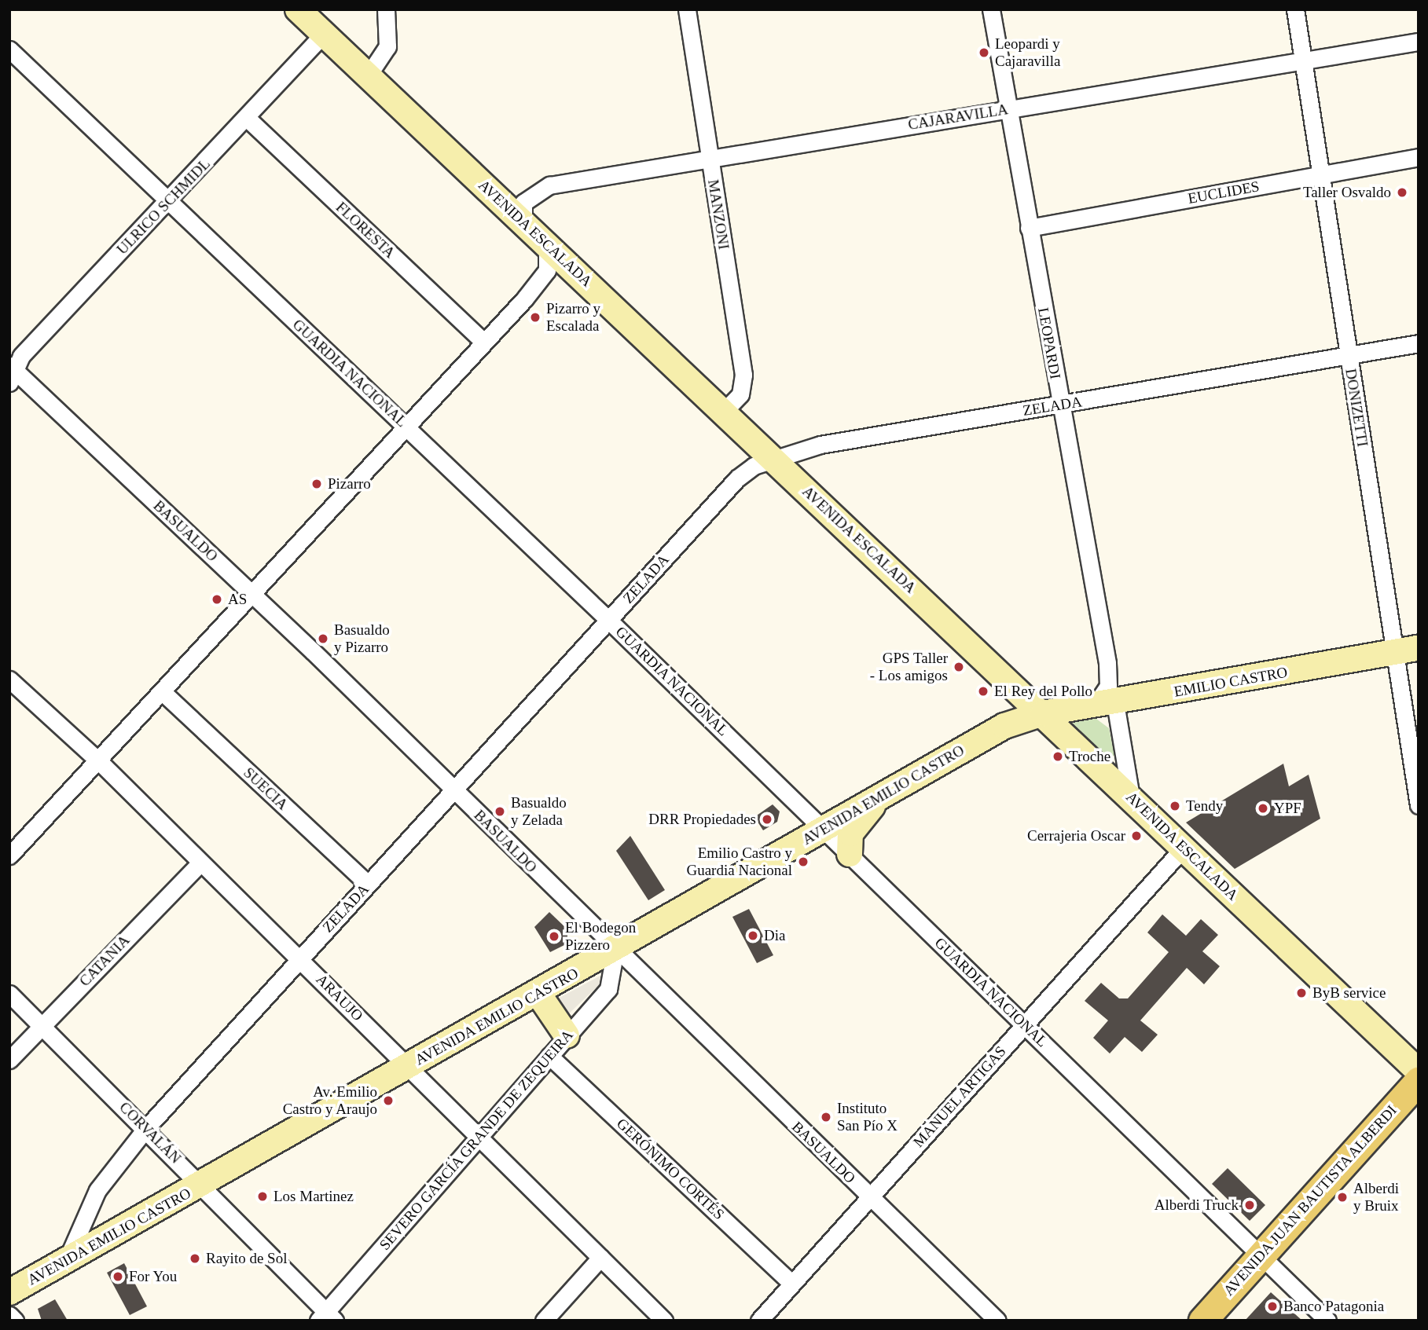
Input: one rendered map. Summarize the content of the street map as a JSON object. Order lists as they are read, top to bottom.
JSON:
{
  "streets": {
    "main road": ["AVENIDA JUAN BAUTISTA ALBERDI"],
    "street": [
      "CAJARAVILLA",
      "EUCLIDES",
      "ULRICO SCHMIDL",
      "MANZONI",
      "FLORESTA",
      "AVENIDA ESCALADA",
      "LEOPARDI",
      "GUARDIA NACIONAL",
      "ZELADA",
      "DONIZETTI",
      "BASUALDO",
      "EMILIO CASTRO",
      "SUECIA",
      "AVENIDA EMILIO CASTRO",
      "CATANIA",
      "ARAUJO",
      "MANUEL ARTIGAS",
      "CORVALÁN",
      "SEVERO GARCÍA GRANDE DE ZEQUEIRA",
      "GERÓNIMO CORTÉS"
    ]
  },
  "crossings": [
    ["CAJARAVILLA", "MANZONI"],
    ["CAJARAVILLA", "AVENIDA ESCALADA"],
    ["CAJARAVILLA", "LEOPARDI"],
    ["CAJARAVILLA", "DONIZETTI"],
    ["EUCLIDES", "LEOPARDI"],
    ["EUCLIDES", "DONIZETTI"],
    ["ULRICO SCHMIDL", "FLORESTA"],
    ["ULRICO SCHMIDL", "AVENIDA ESCALADA"],
    ["ULRICO SCHMIDL", "GUARDIA NACIONAL"],
    ["ULRICO SCHMIDL", "BASUALDO"],
    ["MANZONI", "AVENIDA ESCALADA"],
    ["AVENIDA ESCALADA", "ZELADA"],
    ["AVENIDA ESCALADA", "EMILIO CASTRO"],
    ["AVENIDA ESCALADA", "AVENIDA EMILIO CASTRO"],
    ["AVENIDA ESCALADA", "MANUEL ARTIGAS"],
    ["LEOPARDI", "ZELADA"],
    ["LEOPARDI", "EMILIO CASTRO"],
    ["GUARDIA NACIONAL", "ZELADA"],
    ["GUARDIA NACIONAL", "AVENIDA EMILIO CASTRO"],
    ["GUARDIA NACIONAL", "MANUEL ARTIGAS"],
    ["GUARDIA NACIONAL", "AVENIDA JUAN BAUTISTA ALBERDI"],
    ["ZELADA", "DONIZETTI"],
    ["ZELADA", "BASUALDO"],
    ["ZELADA", "SUECIA"],
    ["ZELADA", "AVENIDA EMILIO CASTRO"],
    ["ZELADA", "ARAUJO"],
    ["ZELADA", "CORVALÁN"],
    ["DONIZETTI", "EMILIO CASTRO"],
    ["BASUALDO", "AVENIDA EMILIO CASTRO"],
    ["BASUALDO", "MANUEL ARTIGAS"],
    ["BASUALDO", "SEVERO GARCÍA GRANDE DE ZEQUEIRA"],
    ["EMILIO CASTRO", "AVENIDA EMILIO CASTRO"],
    ["AVENIDA EMILIO CASTRO", "ARAUJO"],
    ["AVENIDA EMILIO CASTRO", "CORVALÁN"],
    ["AVENIDA EMILIO CASTRO", "SEVERO GARCÍA GRANDE DE ZEQUEIRA"],
    ["CATANIA", "ARAUJO"],
    ["CATANIA", "CORVALÁN"],
    ["ARAUJO", "SEVERO GARCÍA GRANDE DE ZEQUEIRA"],
    ["MANUEL ARTIGAS", "GERÓNIMO CORTÉS"],
    ["CORVALÁN", "SEVERO GARCÍA GRANDE DE ZEQUEIRA"],
    ["SEVERO GARCÍA GRANDE DE ZEQUEIRA", "GERÓNIMO CORTÉS"]
  ],
  "places": [
    "Leopardi y Cajaravilla",
    "Taller Osvaldo",
    "Pizarro y Escalada",
    "Pizarro",
    "AS",
    "Basualdo y Pizarro",
    "GPS Taller - Los amigos",
    "El Rey del Pollo",
    "Troche",
    "Tendy",
    "YPF",
    "Basualdo y Zelada",
    "DRR Propiedades",
    "Cerrajeria Oscar",
    "Emilio Castro y Guardia Nacional",
    "Dia",
    "El Bodegon Pizzero",
    "ByB service",
    "Av. Emilio Castro y Araujo",
    "Instituto San Pío X",
    "Los Martinez",
    "Alberdi y Bruix",
    "Alberdi Truck",
    "Rayito de Sol",
    "For You",
    "Banco Patagonia"
  ]
}
